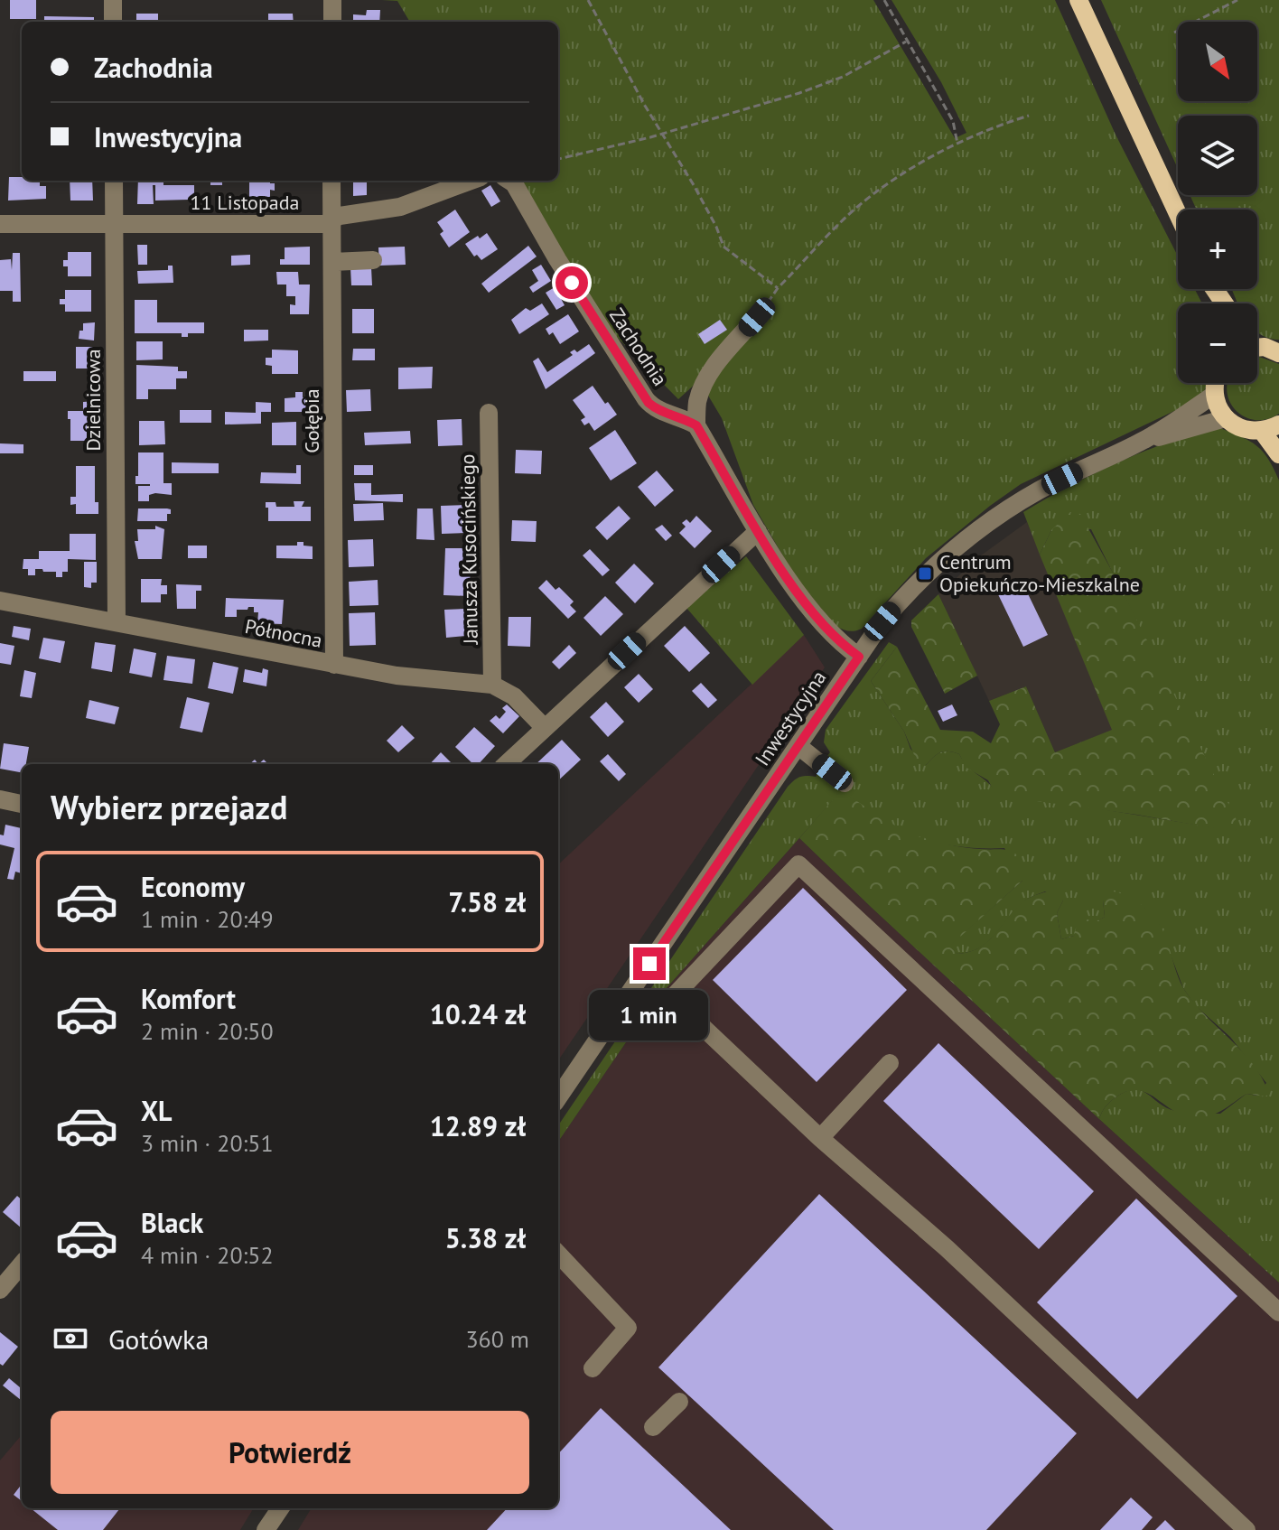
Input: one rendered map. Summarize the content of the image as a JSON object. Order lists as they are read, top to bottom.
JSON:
{
  "streets": {
    "street": [
      "11 Listopada",
      "Zachodnia",
      "Dzielnicowa",
      "Gołębia",
      "Janusza Kusocińskiego",
      "Północna",
      "Inwestycyjna"
    ]
  },
  "crossings": [
    ["11 Listopada", "Dzielnicowa"],
    ["11 Listopada", "Gołębia"],
    ["Dzielnicowa", "Północna"],
    ["Gołębia", "Północna"],
    ["Janusza Kusocińskiego", "Północna"]
  ],
  "places": {
    "transit": ["Centrum Opiekuńczo-Mieszkalne"]
  },
  "north": "bottom right",
  "page": {
    "map_buttons": ["+", "−"],
    "banner": ["Zachodnia", "Inwestycyjna"],
    "heading": "Wybierz przejazd",
    "list": [
      {
        "name": "Economy",
        "note": "1 min · 20:49",
        "value": "7.58 zł"
      },
      {
        "name": "Komfort",
        "note": "2 min · 20:50",
        "value": "10.24 zł"
      },
      {
        "name": "XL",
        "note": "3 min · 20:51",
        "value": "12.89 zł"
      },
      {
        "name": "Black",
        "note": "4 min · 20:52",
        "value": "5.38 zł"
      }
    ],
    "bubble": "1 min",
    "pay": ["Gotówka", "360 m"],
    "buttons": "Potwierdź"
  }
}
